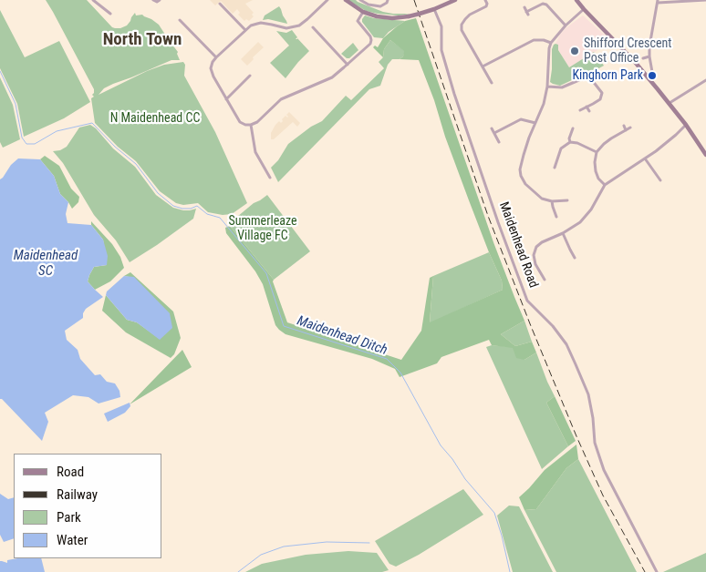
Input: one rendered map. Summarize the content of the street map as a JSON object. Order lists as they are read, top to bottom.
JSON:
{
  "streets": {
    "street": ["Maidenhead Road"]
  },
  "districts": ["North Town"],
  "water": ["Maidenhead SC", "Maidenhead Ditch"],
  "parks": ["N Maidenhead CC", "Summerleaze Village FC"],
  "places": ["Shifford Crescent Post Office", "Kinghorn Park"],
  "legend": [
    "Road",
    "Railway",
    "Park",
    "Water"
  ]
}
